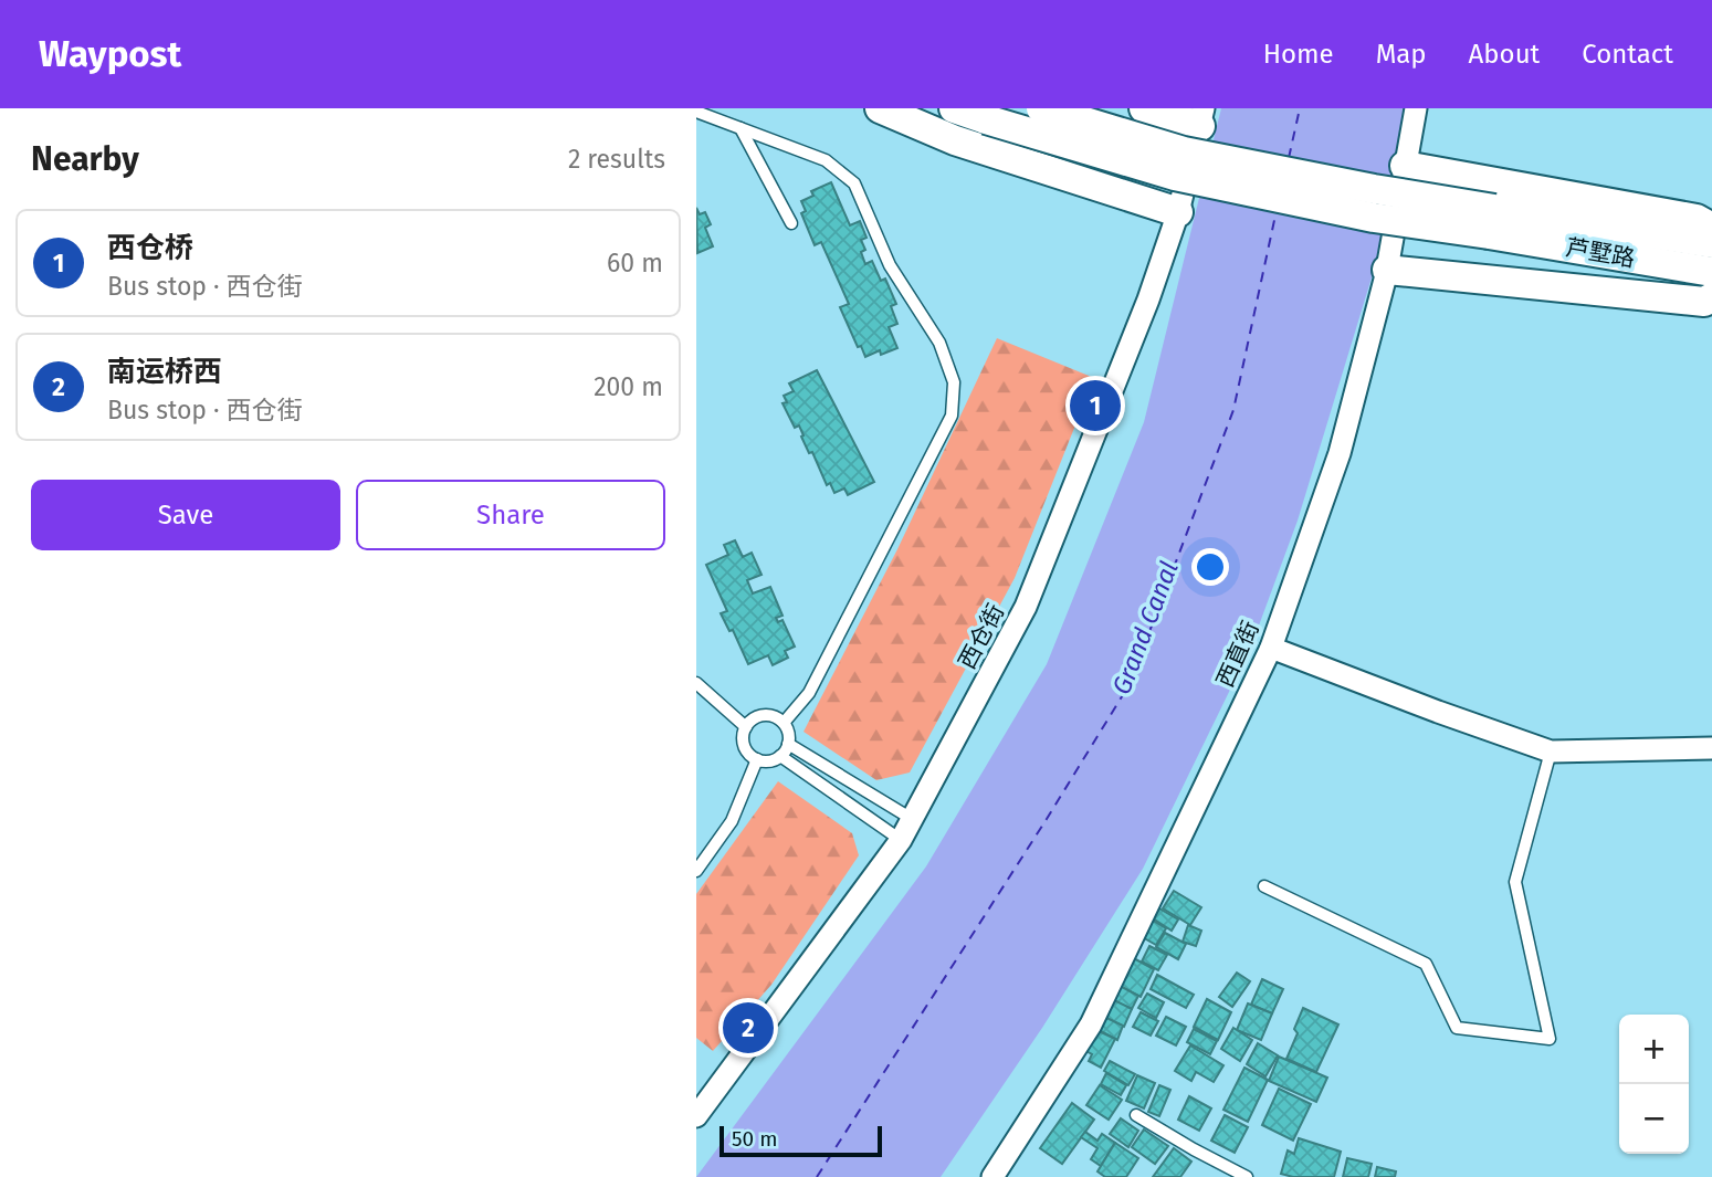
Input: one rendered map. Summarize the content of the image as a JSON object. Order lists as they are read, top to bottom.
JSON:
{
  "streets": {
    "main road": ["芦墅路"],
    "street": ["西仓街", "西直街"]
  },
  "water": ["Grand Canal"],
  "scale_bar": "50 m",
  "page": {
    "header": "Waypost",
    "nav": [
      "Home",
      "Map",
      "About",
      "Contact"
    ],
    "heading": ["Nearby", "2 results"],
    "list": [
      {
        "mark": "1",
        "name": "西仓桥",
        "note": "Bus stop · 西仓街",
        "value": "60 m"
      },
      {
        "mark": "2",
        "name": "南运桥西",
        "note": "Bus stop · 西仓街",
        "value": "200 m"
      }
    ],
    "pins": ["1", "2"],
    "buttons": ["Save", "Share"],
    "map_buttons": ["+", "−"],
    "scale": "50 m"
  }
}
